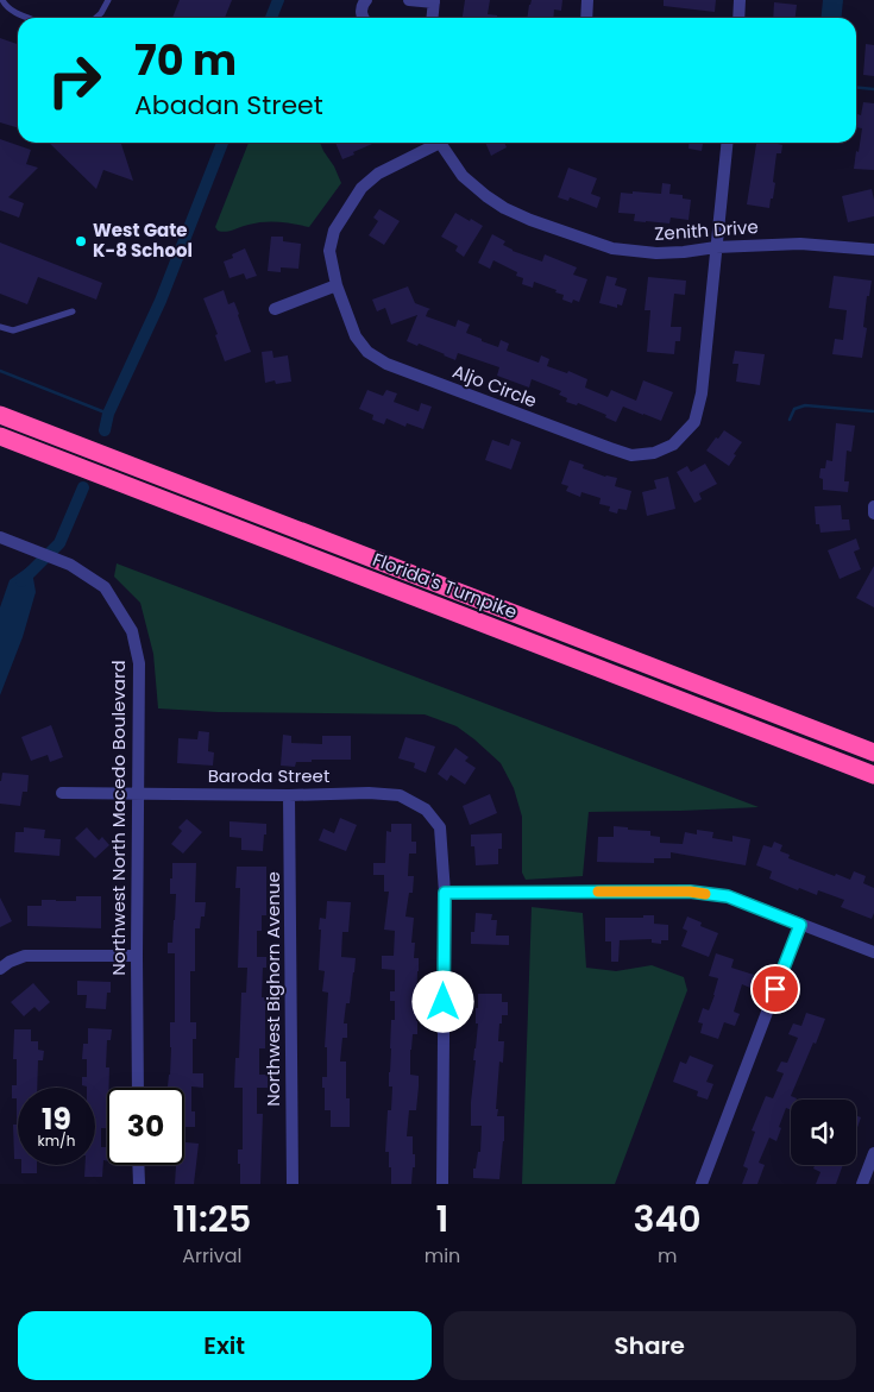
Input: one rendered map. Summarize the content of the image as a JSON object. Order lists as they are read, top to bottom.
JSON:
{
  "streets": {
    "highway": ["Florida's Turnpike"],
    "street": [
      "Zenith Drive",
      "Aljo Circle",
      "Baroda Street",
      "Northwest North Macedo Boulevard",
      "Northwest Bighorn Avenue"
    ]
  },
  "crossings": [
    ["Zenith Drive", "Aljo Circle"],
    ["Baroda Street", "Northwest North Macedo Boulevard"],
    ["Baroda Street", "Northwest Bighorn Avenue"]
  ],
  "places": ["West Gate K-8 School"],
  "page": {
    "turn": ["70 m", "Abadan Street"],
    "speed": "19 km/h",
    "limit": "30",
    "eta": [
      "11:25",
      "Arrival",
      "1",
      "min",
      "340",
      "m"
    ],
    "buttons": ["Exit", "Share"]
  }
}
